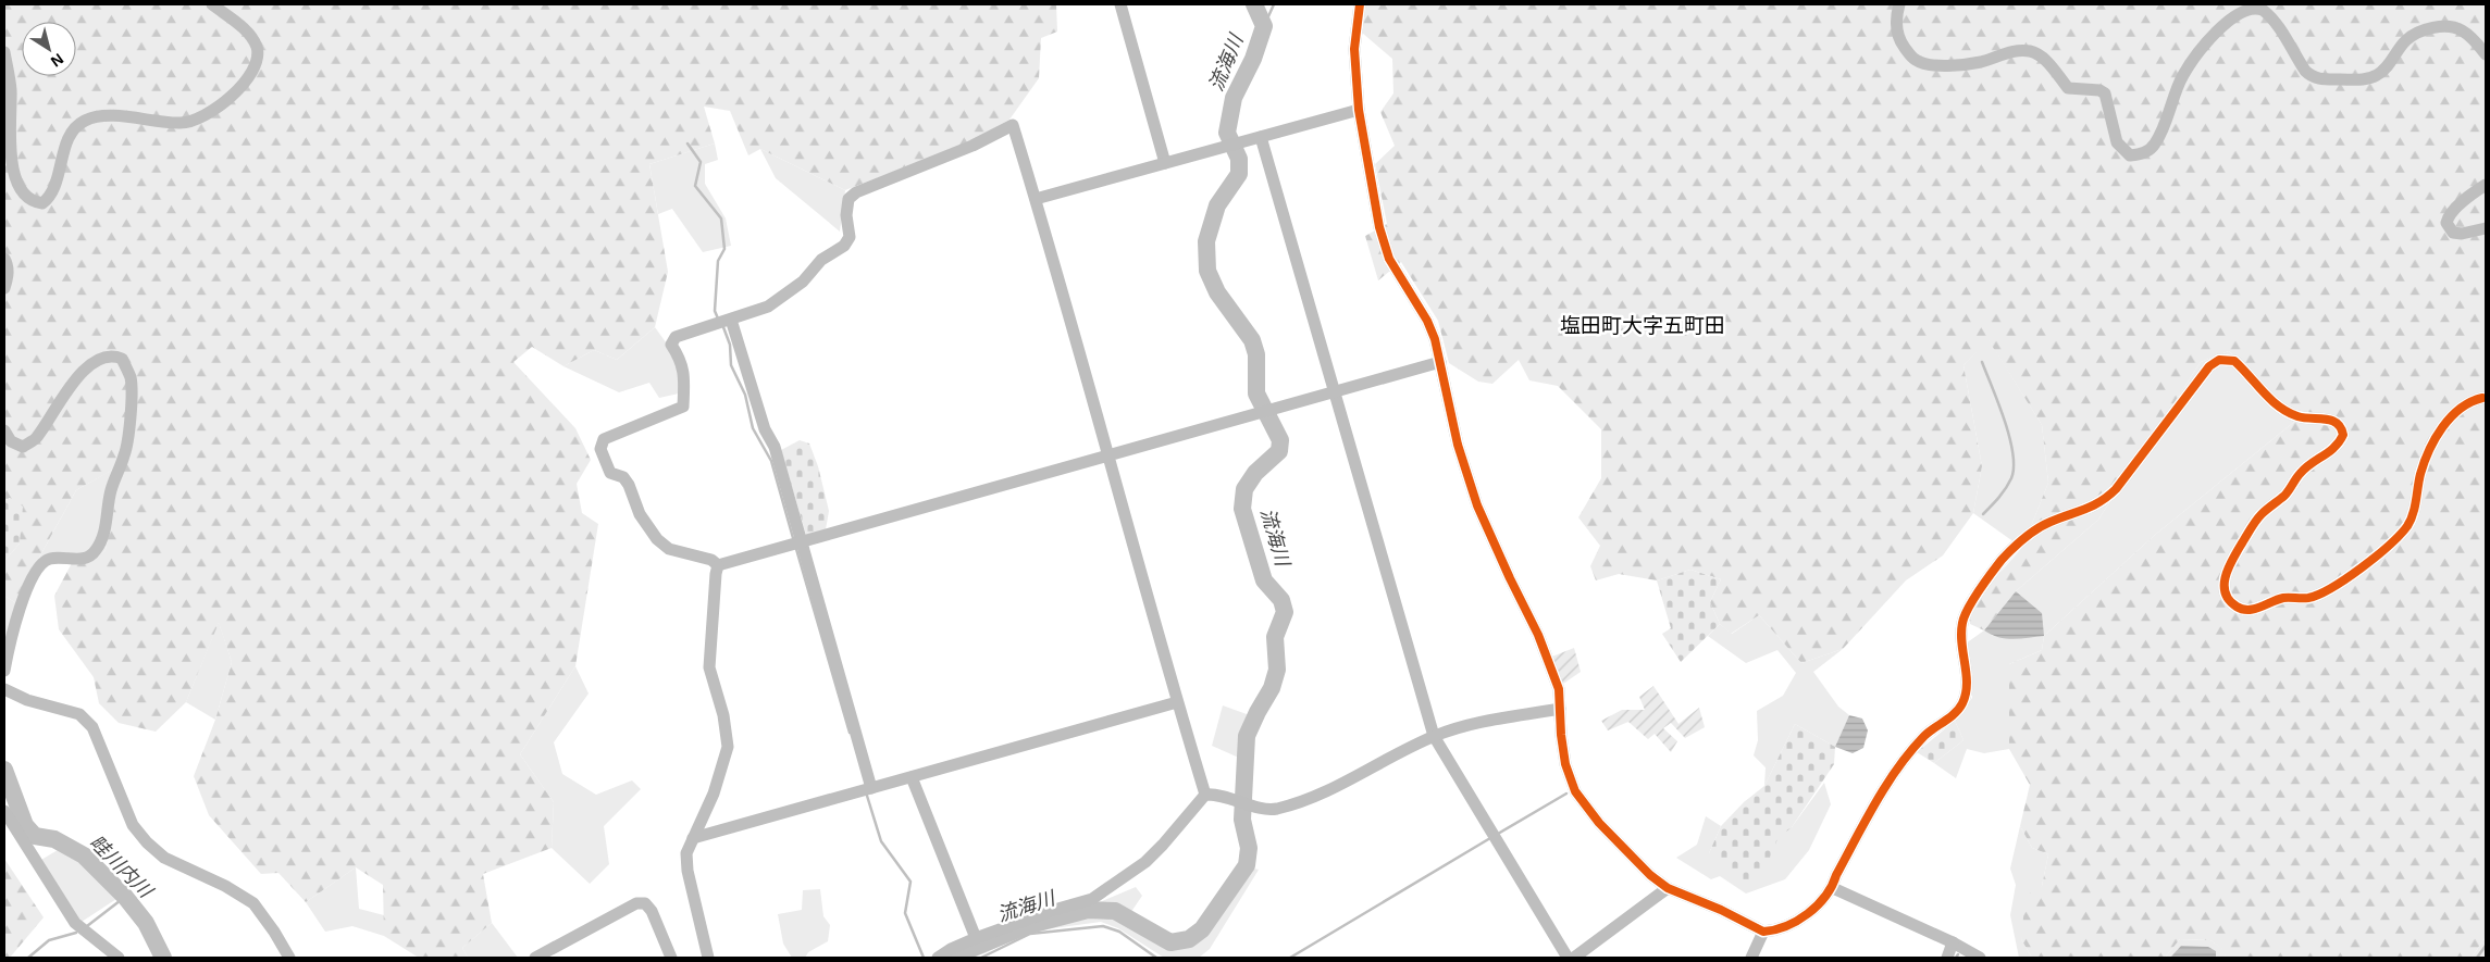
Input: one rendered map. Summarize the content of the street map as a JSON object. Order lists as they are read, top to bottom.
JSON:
{
  "districts": ["塩田町大字五町田"],
  "water": ["流海川", "畦川内川"],
  "north": "bottom right"
}
